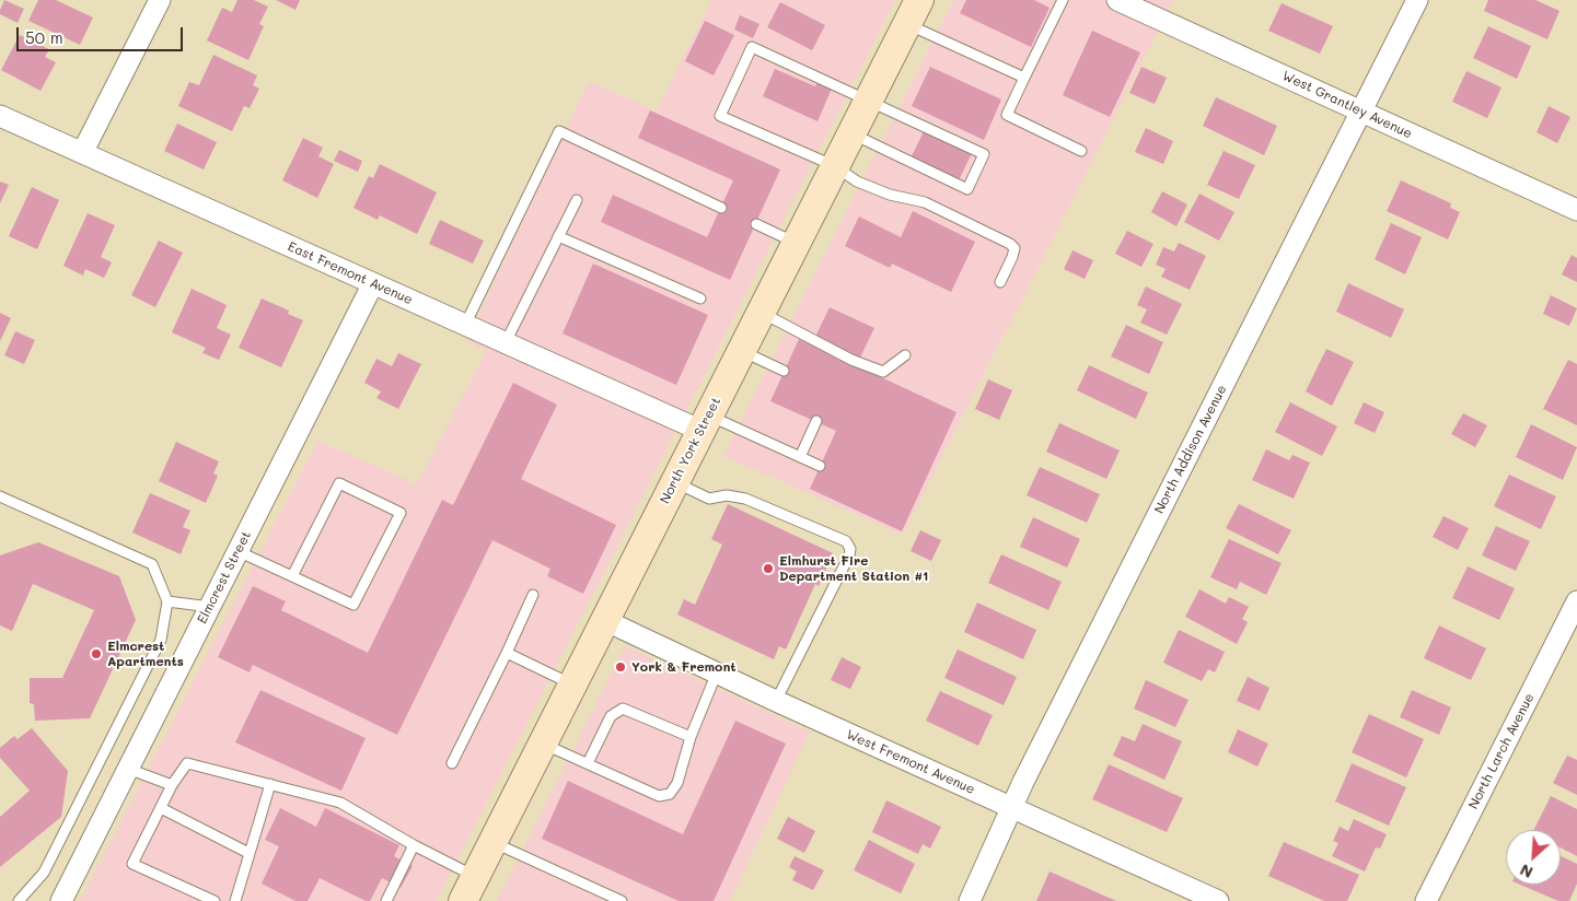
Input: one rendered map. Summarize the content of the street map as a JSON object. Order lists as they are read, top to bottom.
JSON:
{
  "streets": {
    "main road": ["North York Street"],
    "street": [
      "West Grantley Avenue",
      "East Fremont Avenue",
      "North Addison Avenue",
      "Elmcrest Street",
      "North Larch Avenue",
      "West Fremont Avenue"
    ]
  },
  "crossings": [
    ["West Grantley Avenue", "North Addison Avenue"],
    ["East Fremont Avenue", "North York Street"],
    ["East Fremont Avenue", "Elmcrest Street"],
    ["North Addison Avenue", "West Fremont Avenue"],
    ["North York Street", "West Fremont Avenue"]
  ],
  "places": ["Elmhurst Fire Department Station #1", "Elmcrest Apartments", "York & Fremont"],
  "scale_bar": "50 m",
  "north": "bottom left"
}
